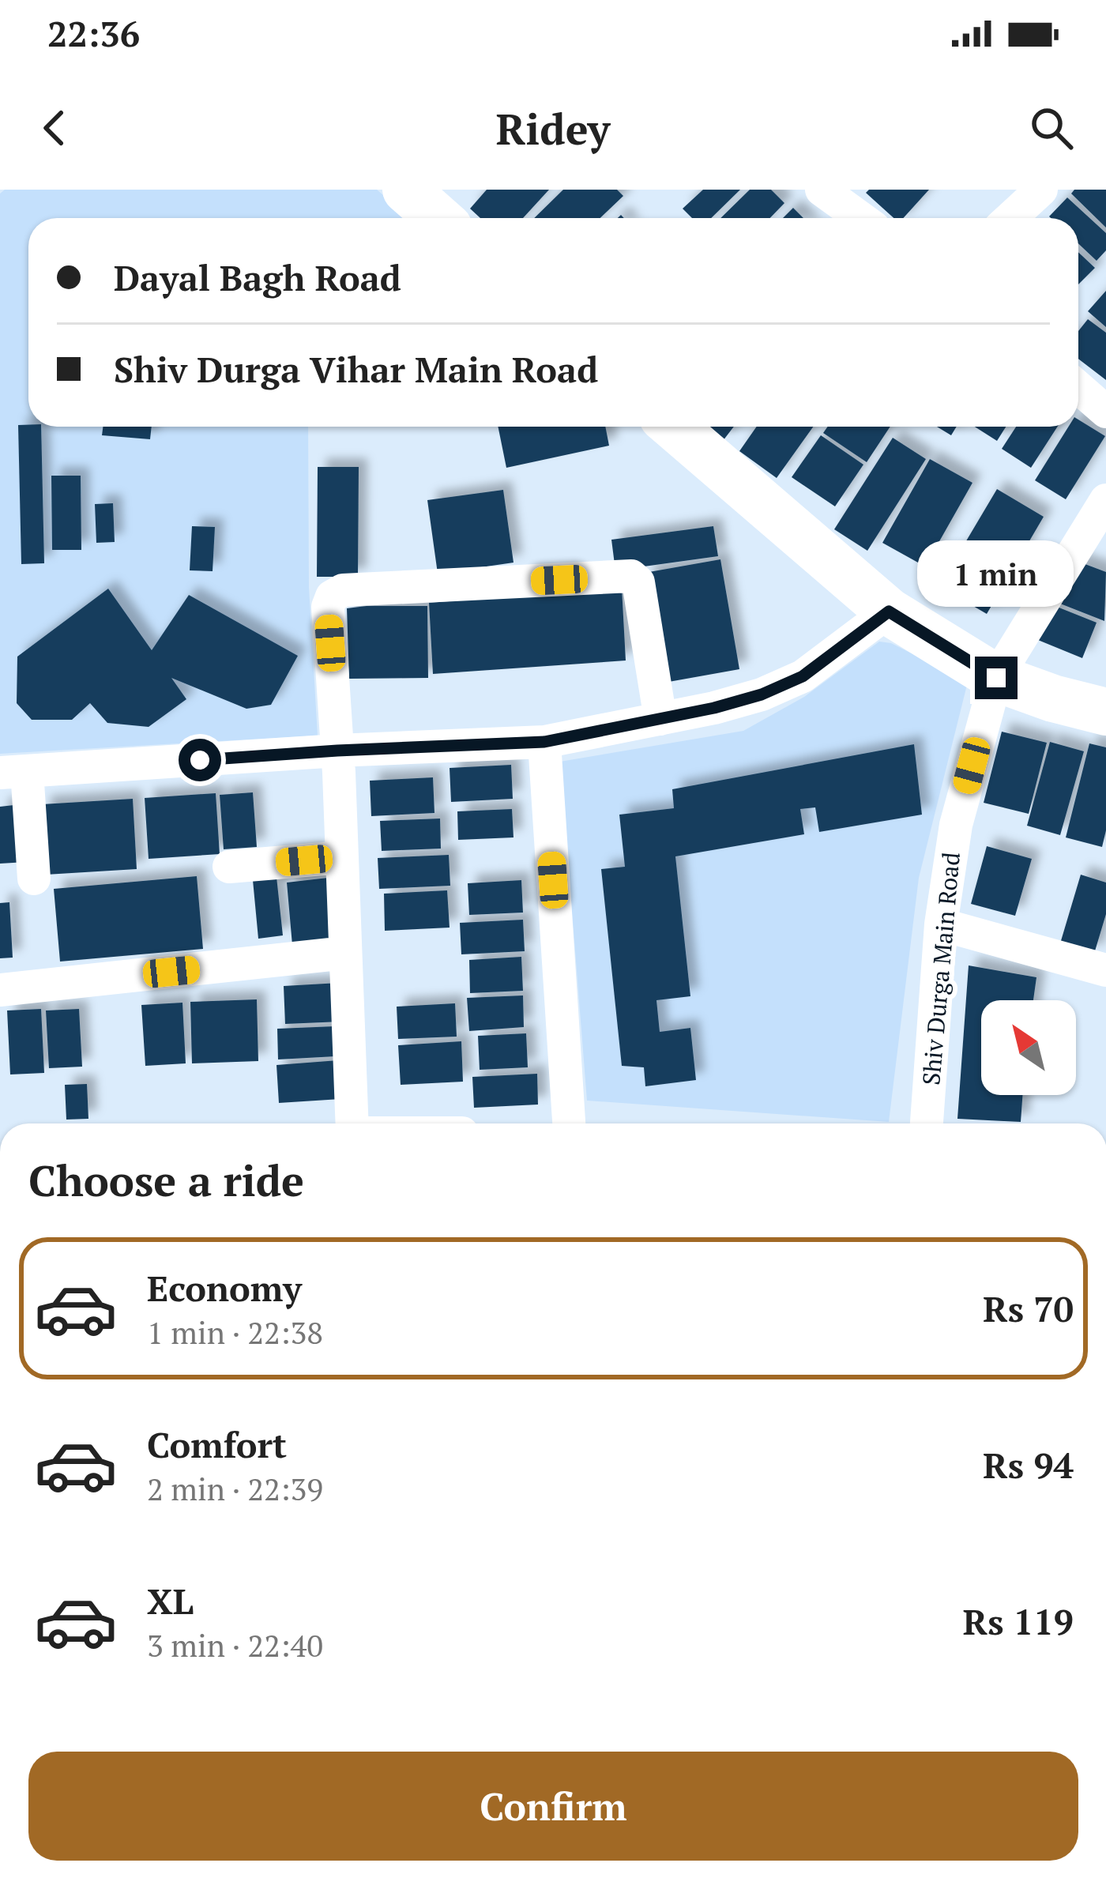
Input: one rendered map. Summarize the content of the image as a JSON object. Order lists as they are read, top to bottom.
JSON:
{
  "streets": {
    "street": ["Shiv Durga Main Road"]
  },
  "north": "top left",
  "page": {
    "status": "22:36",
    "header": "Ridey",
    "banner": ["Dayal Bagh Road", "Shiv Durga Vihar Main Road"],
    "bubble": "1 min",
    "heading": "Choose a ride",
    "list": [
      {
        "name": "Economy",
        "note": "1 min · 22:38",
        "value": "Rs 70"
      },
      {
        "name": "Comfort",
        "note": "2 min · 22:39",
        "value": "Rs 94"
      },
      {
        "name": "XL",
        "note": "3 min · 22:40",
        "value": "Rs 119"
      }
    ],
    "buttons": "Confirm"
  }
}
